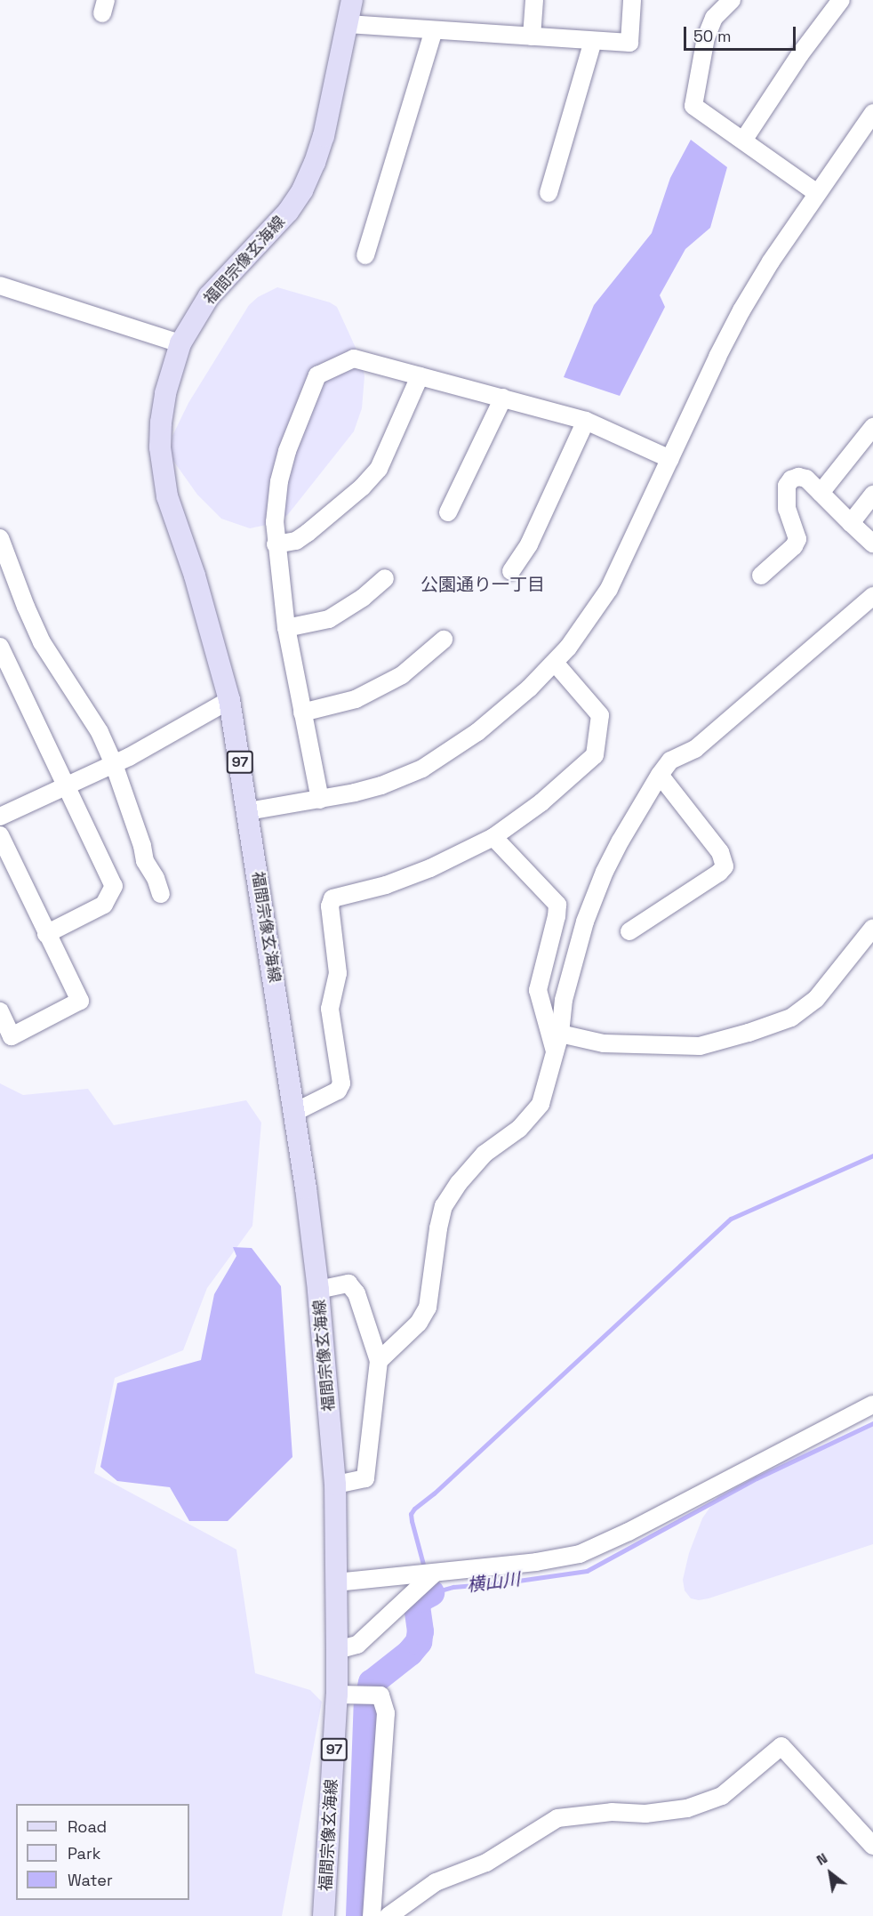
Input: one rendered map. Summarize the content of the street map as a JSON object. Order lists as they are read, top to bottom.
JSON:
{
  "streets": {
    "main road": ["福間宗像玄海線", "97"]
  },
  "districts": ["公園通り一丁目"],
  "water": ["横山川"],
  "legend": ["Road", "Park", "Water"],
  "scale_bar": "50 m",
  "north": "top left"
}
